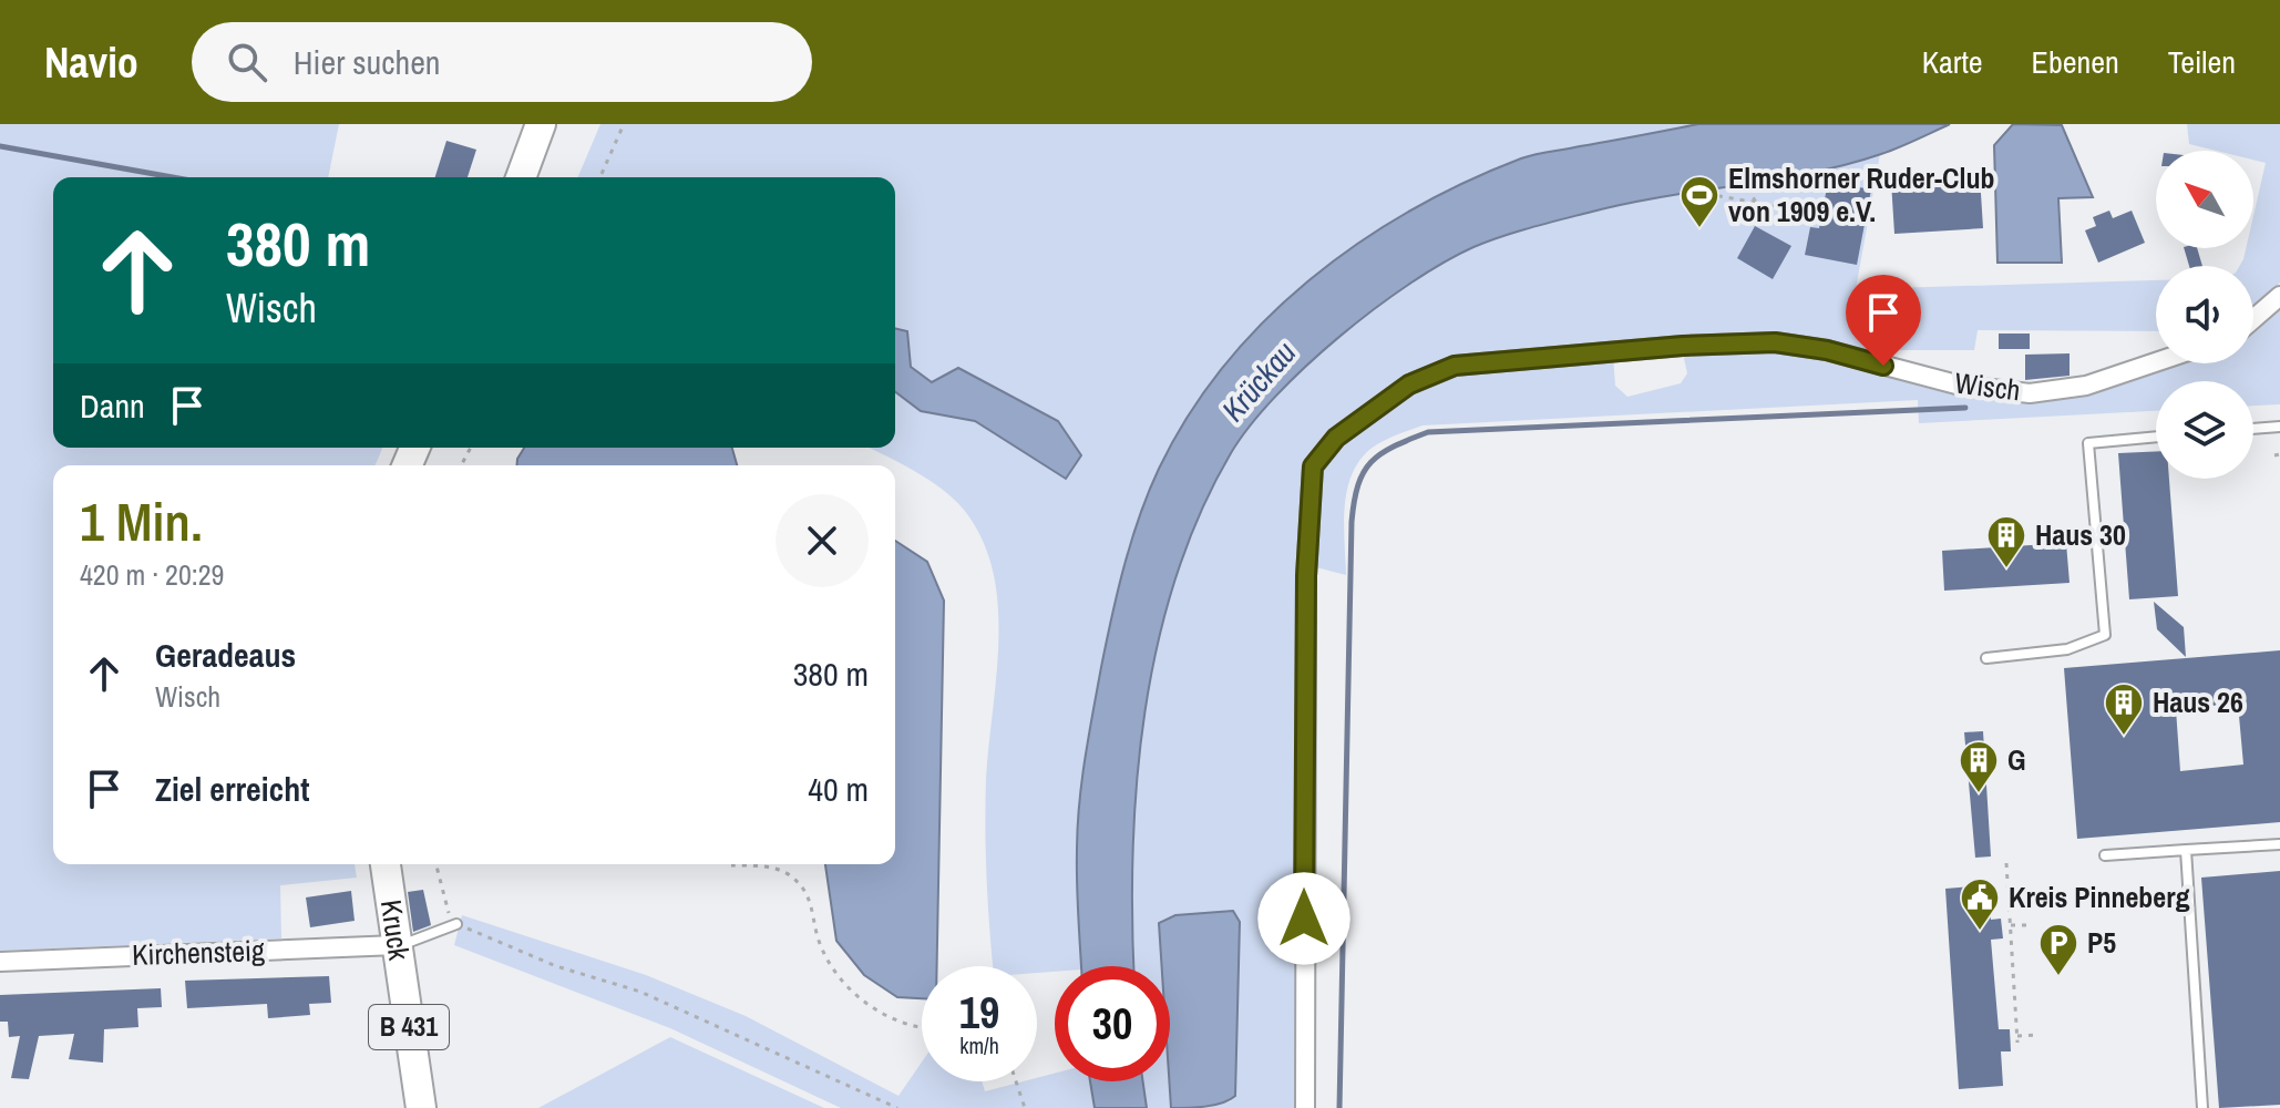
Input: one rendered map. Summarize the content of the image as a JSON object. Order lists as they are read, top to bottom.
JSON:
{
  "streets": {
    "main road": ["Kruck", "B 431"],
    "street": ["Wisch", "Kirchensteig"]
  },
  "crossings": [
    ["Kruck", "Kirchensteig"]
  ],
  "water": ["Krückau"],
  "places": {
    "sports": ["Elmshorner Ruder-Club von 1909 e.V."],
    "building": ["Haus 30", "Haus 26", "G"],
    "public building": ["Kreis Pinneberg"],
    "parking": ["P5"]
  },
  "north": "top left",
  "page": {
    "header": "Navio",
    "search": "Hier suchen",
    "nav": ["Karte", "Ebenen", "Teilen"],
    "turn": ["380 m", "Wisch"],
    "then": "Dann",
    "heading": ["1 Min.", "420 m · 20:29"],
    "list": [
      {
        "name": "Geradeaus",
        "note": "Wisch",
        "value": "380 m"
      },
      {
        "name": "Ziel erreicht",
        "value": "40 m"
      }
    ],
    "speed": "19 km/h",
    "limit": "30"
  }
}
